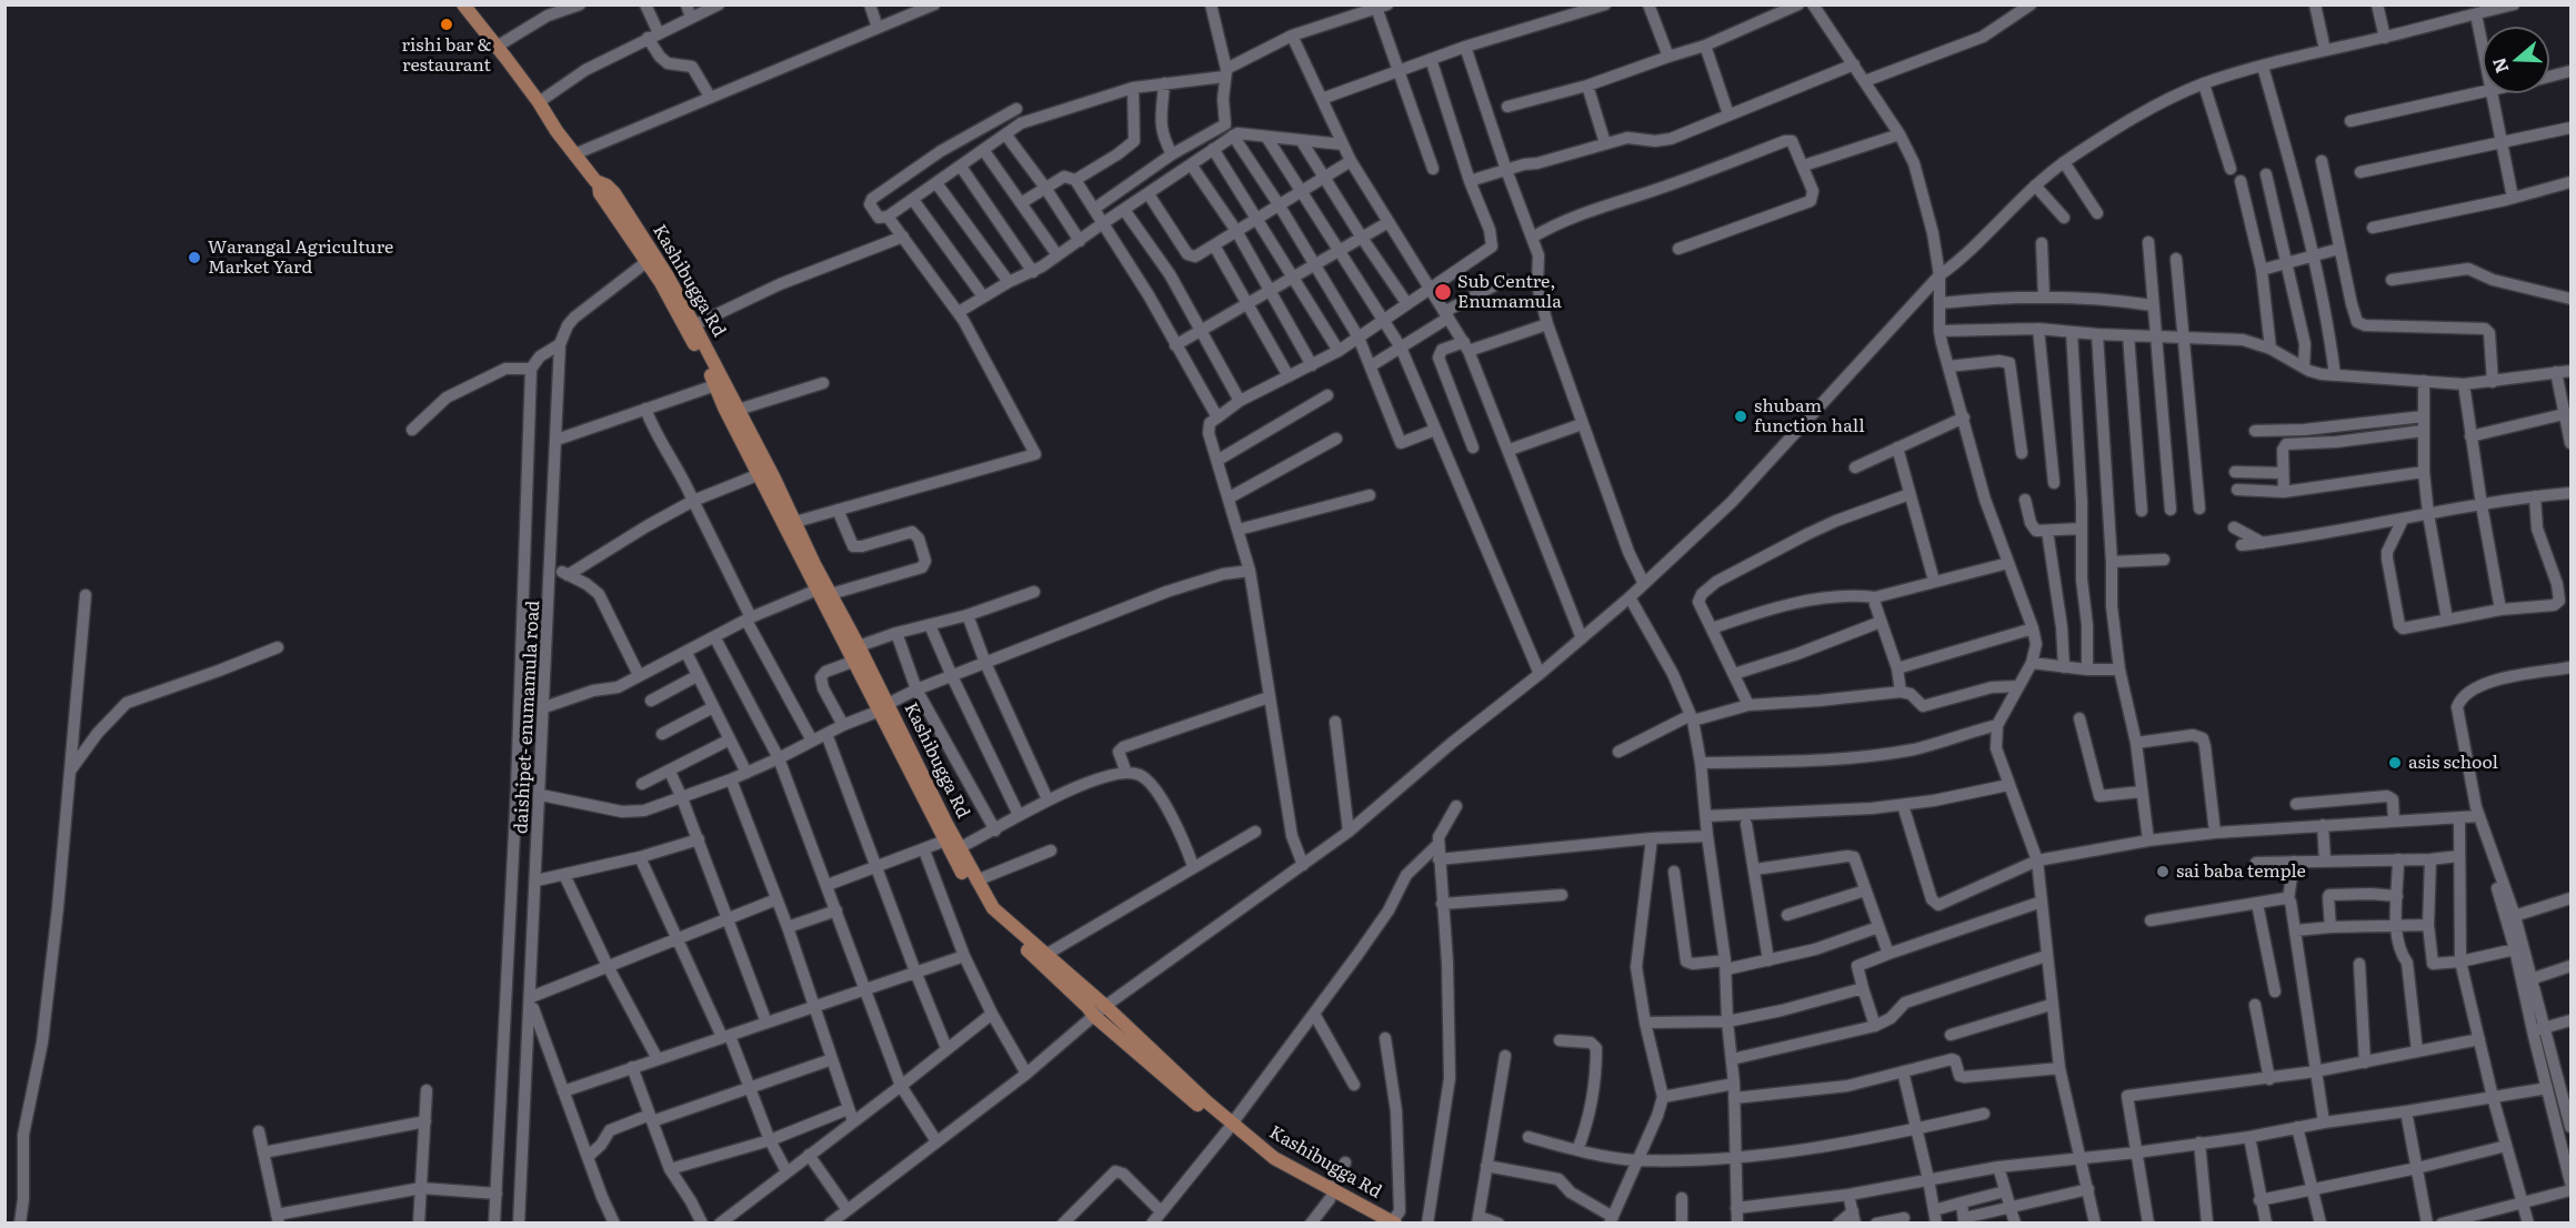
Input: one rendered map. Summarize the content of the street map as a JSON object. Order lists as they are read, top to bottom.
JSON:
{
  "streets": {
    "main road": ["Kashibugga Rd"],
    "street": ["daishipet- enumamula road"]
  },
  "crossings": [
    ["Kashibugga Rd", "daishipet- enumamula road"]
  ],
  "places": [
    "rishi bar & restaurant",
    "Warangal Agriculture Market Yard",
    "Sub Centre, Enumamula",
    "shubam function hall",
    "asis school",
    "sai baba temple"
  ],
  "north": "left"
}
